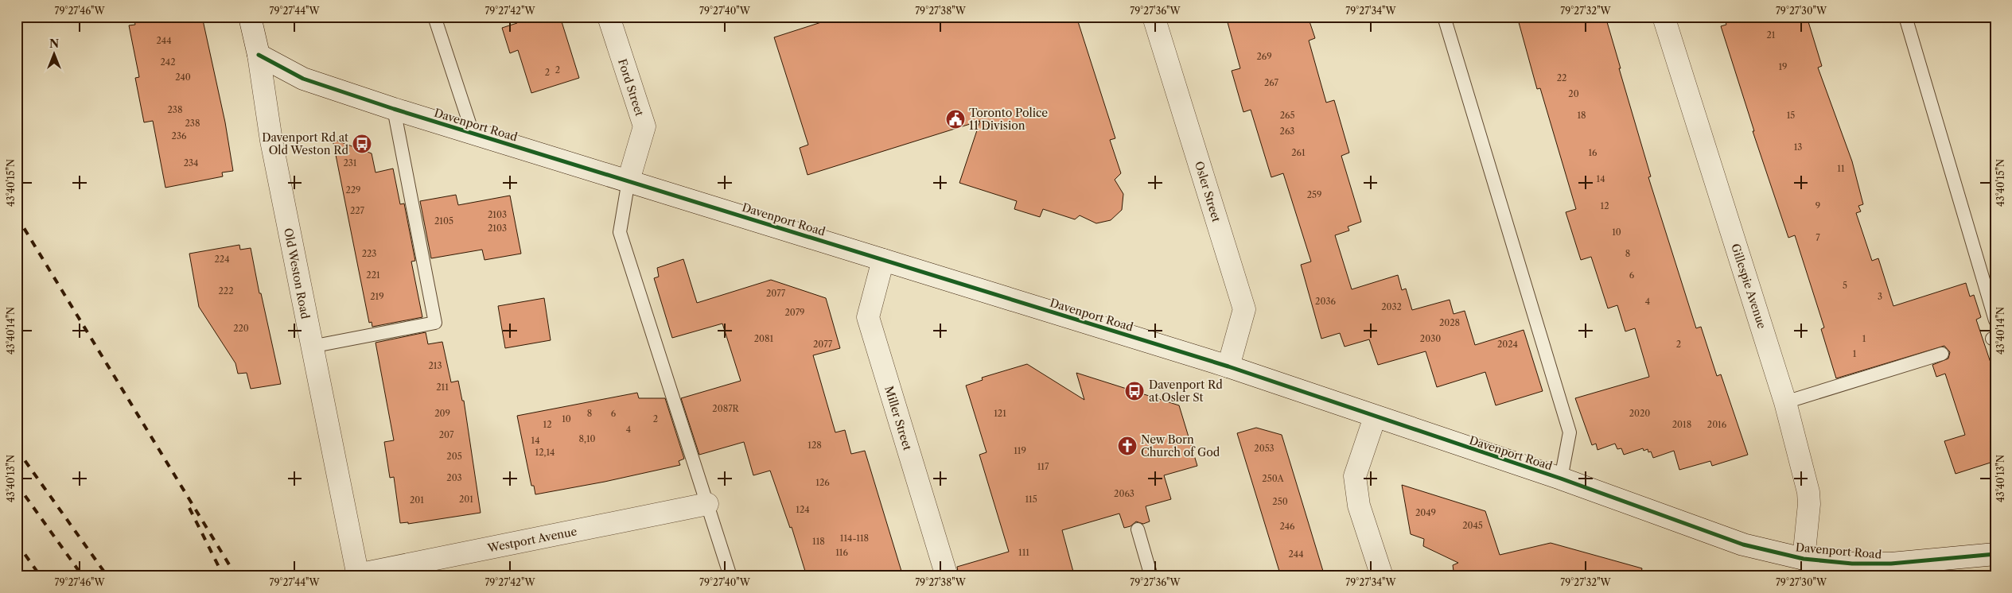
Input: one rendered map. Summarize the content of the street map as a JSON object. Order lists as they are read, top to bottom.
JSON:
{
  "streets": {
    "street": [
      "Ford Street",
      "Davenport Road",
      "Osler Street",
      "Old Weston Road",
      "Gillespie Avenue",
      "Miller Street",
      "Westport Avenue"
    ]
  },
  "crossings": [
    ["Ford Street", "Davenport Road"],
    ["Davenport Road", "Osler Street"],
    ["Davenport Road", "Old Weston Road"],
    ["Davenport Road", "Gillespie Avenue"],
    ["Davenport Road", "Miller Street"],
    ["Old Weston Road", "Westport Avenue"]
  ],
  "places": {
    "public building": ["Toronto Police 11 Division"],
    "bus stop": ["Davenport Rd at Old Weston Rd", "Davenport Rd at Osler St"],
    "church": ["New Born Church of God"]
  },
  "house_numbers": [
    "21",
    "244",
    "269",
    "242",
    "19",
    "2",
    "2",
    "240",
    "22",
    "267",
    "20",
    "238",
    "265",
    "18",
    "15",
    "238",
    "263",
    "236",
    "13",
    "261",
    "16",
    "234",
    "231",
    "11",
    "14",
    "229",
    "259",
    "12",
    "9",
    "227",
    "2103",
    "2105",
    "2103",
    "10",
    "7",
    "223",
    "8",
    "224",
    "221",
    "6",
    "5",
    "222",
    "2077",
    "219",
    "3",
    "2036",
    "4",
    "2032",
    "2079",
    "2028",
    "220",
    "2081",
    "2030",
    "1",
    "2077",
    "2024",
    "2",
    "1",
    "213",
    "211",
    "2087R",
    "209",
    "8",
    "6",
    "121",
    "2020",
    "10",
    "2",
    "12",
    "2018",
    "2016",
    "4",
    "207",
    "8,10",
    "14",
    "128",
    "2053",
    "119",
    "12,14",
    "205",
    "117",
    "203",
    "250A",
    "126",
    "2063",
    "201",
    "115",
    "201",
    "250",
    "124",
    "2049",
    "2045",
    "246",
    "114-118",
    "118",
    "116",
    "111",
    "244"
  ],
  "north": "top",
  "coordinates": [
    "79°27'46\"W",
    "79°27'44\"W",
    "79°27'42\"W",
    "79°27'40\"W",
    "79°27'38\"W",
    "79°27'36\"W",
    "79°27'34\"W",
    "79°27'32\"W",
    "79°27'30\"W",
    "43°40'15\"N",
    "43°40'14\"N",
    "43°40'13\"N"
  ]
}
